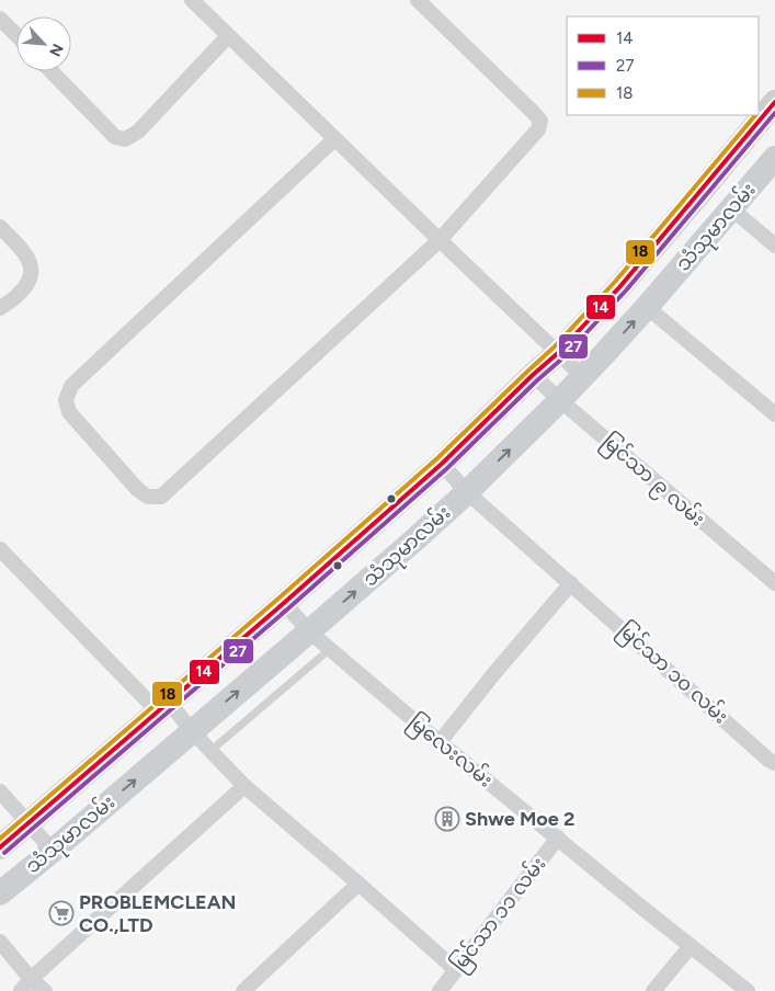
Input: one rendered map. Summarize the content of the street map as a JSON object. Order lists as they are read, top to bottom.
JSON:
{
  "streets": {
    "main road": ["သံသုမာလမ်း"],
    "street": [
      "မြင်သာ ၉ လမ်း",
      "မြင်သာ ၁၀ လမ်း",
      "မြလေးလမ်း",
      "မြင်သာ ၁၁ လမ်း"
    ]
  },
  "crossings": [
    ["သံသုမာလမ်း", "မြင်သာ ၉ လမ်း"],
    ["သံသုမာလမ်း", "မြင်သာ ၁၀ လမ်း"],
    ["သံသုမာလမ်း", "မြလေးလမ်း"],
    ["မြလေးလမ်း", "မြင်သာ ၁၁ လမ်း"]
  ],
  "places": {
    "building": ["Shwe Moe 2"],
    "supermarket": ["PROBLEMCLEAN CO.,LTD"]
  },
  "lines": ["transit line 14", "transit line 27", "transit line 18"],
  "legend": ["14", "27", "18"],
  "north": "bottom right"
}
